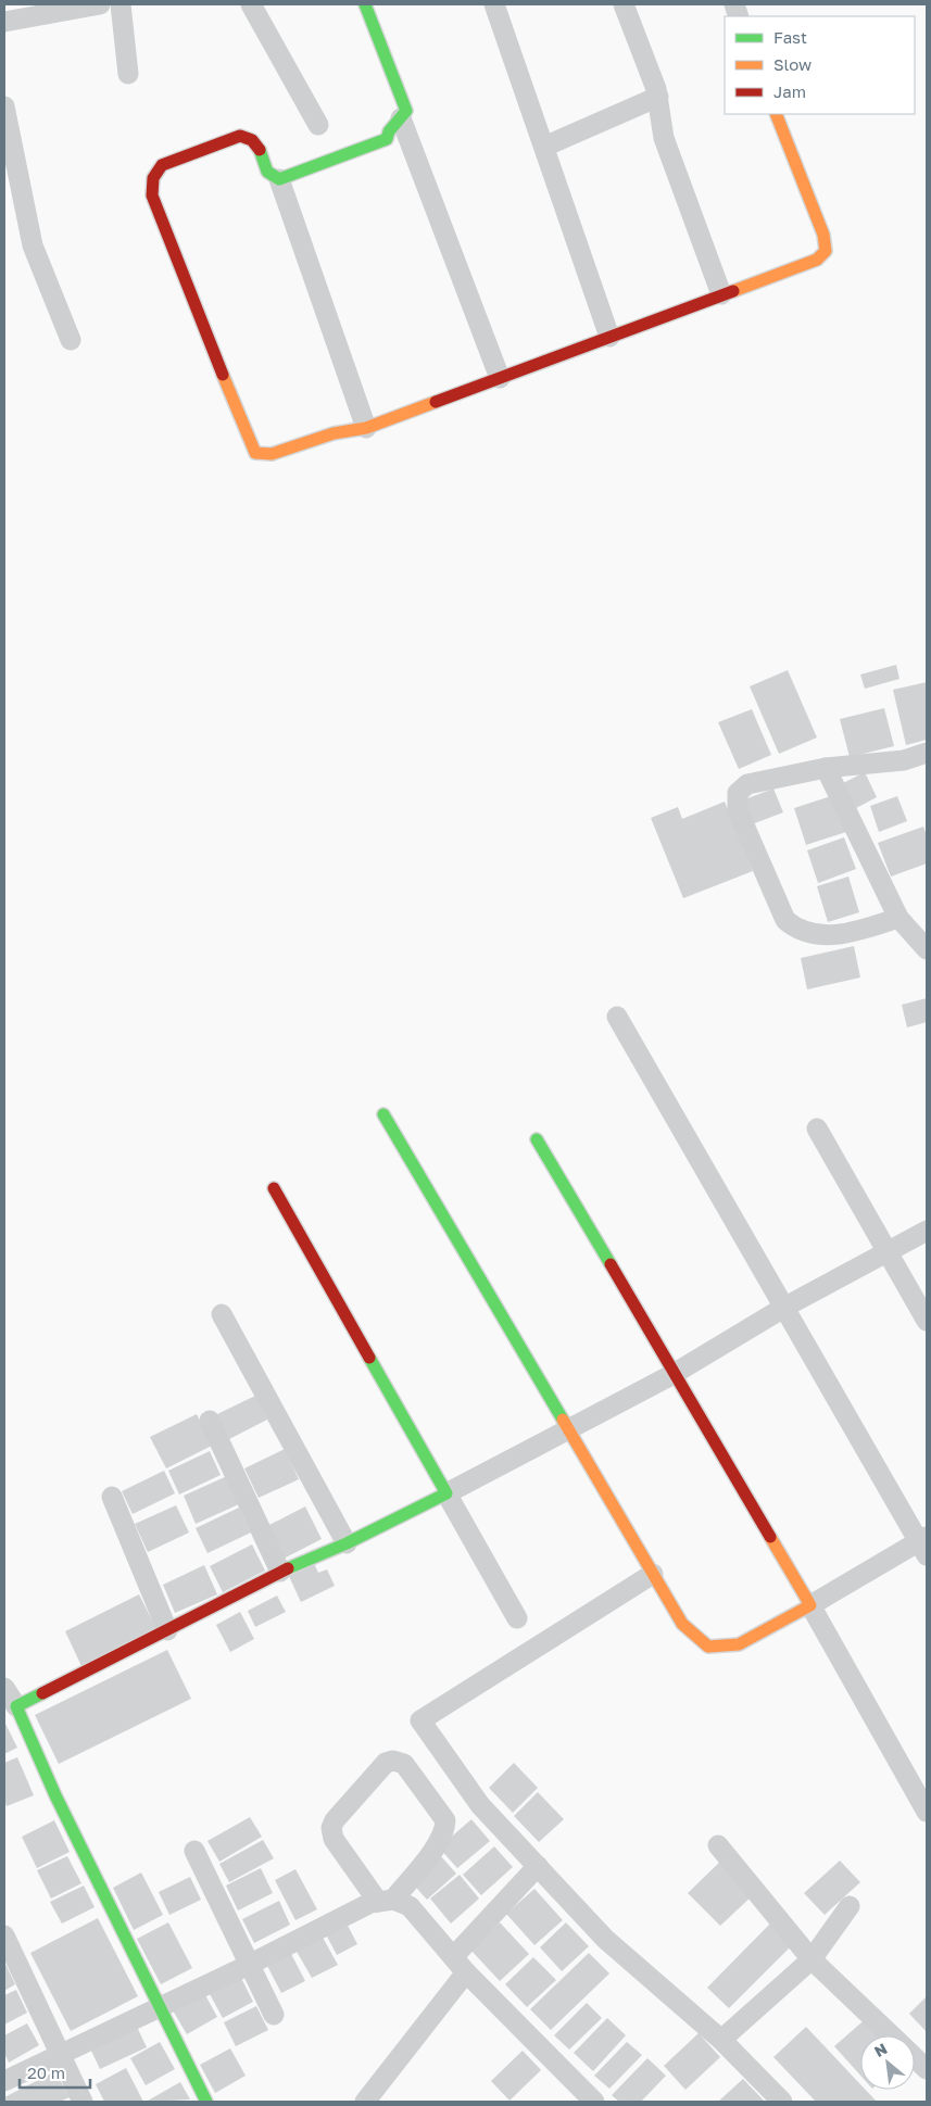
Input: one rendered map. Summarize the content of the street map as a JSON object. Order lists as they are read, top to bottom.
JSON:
{
  "legend": ["Fast", "Slow", "Jam"],
  "scale_bar": "20 m",
  "north": "top left"
}
